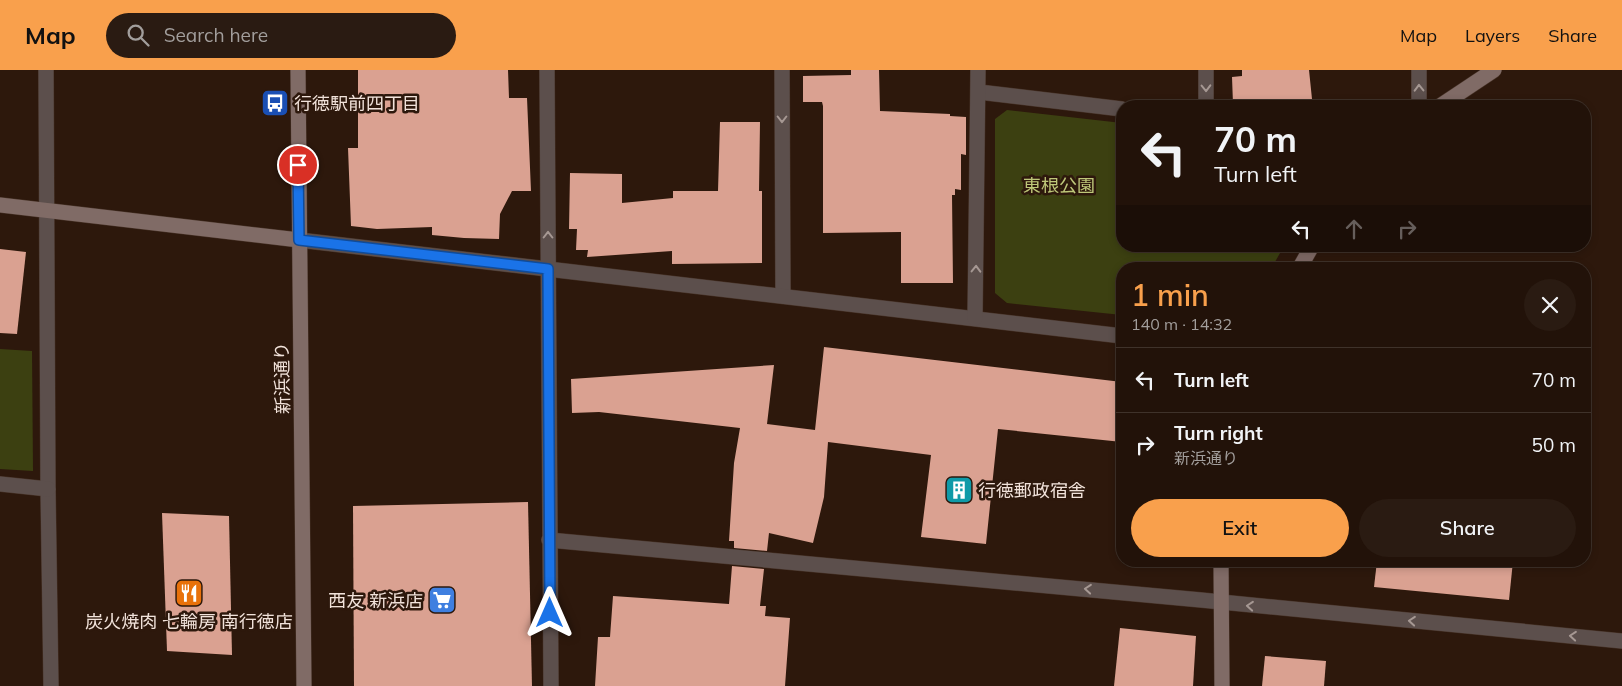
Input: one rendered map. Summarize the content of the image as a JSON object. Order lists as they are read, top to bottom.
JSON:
{
  "streets": {
    "street": ["新浜通り"]
  },
  "parks": ["東根公園"],
  "places": {
    "bus stop": ["行徳駅前四丁目"],
    "building": ["行徳郵政宿舎"],
    "restaurant": ["炭火焼肉 七輪房 南行徳店"],
    "supermarket": ["西友 新浜店"]
  },
  "page": {
    "header": "Map",
    "search": "Search here",
    "nav": ["Map", "Layers", "Share"],
    "turn": ["70 m", "Turn left"],
    "heading": ["1 min", "140 m · 14:32"],
    "list": [
      {
        "name": "Turn left",
        "value": "70 m"
      },
      {
        "name": "Turn right",
        "note": "新浜通り",
        "value": "50 m"
      }
    ],
    "buttons": ["Exit", "Share"]
  }
}
